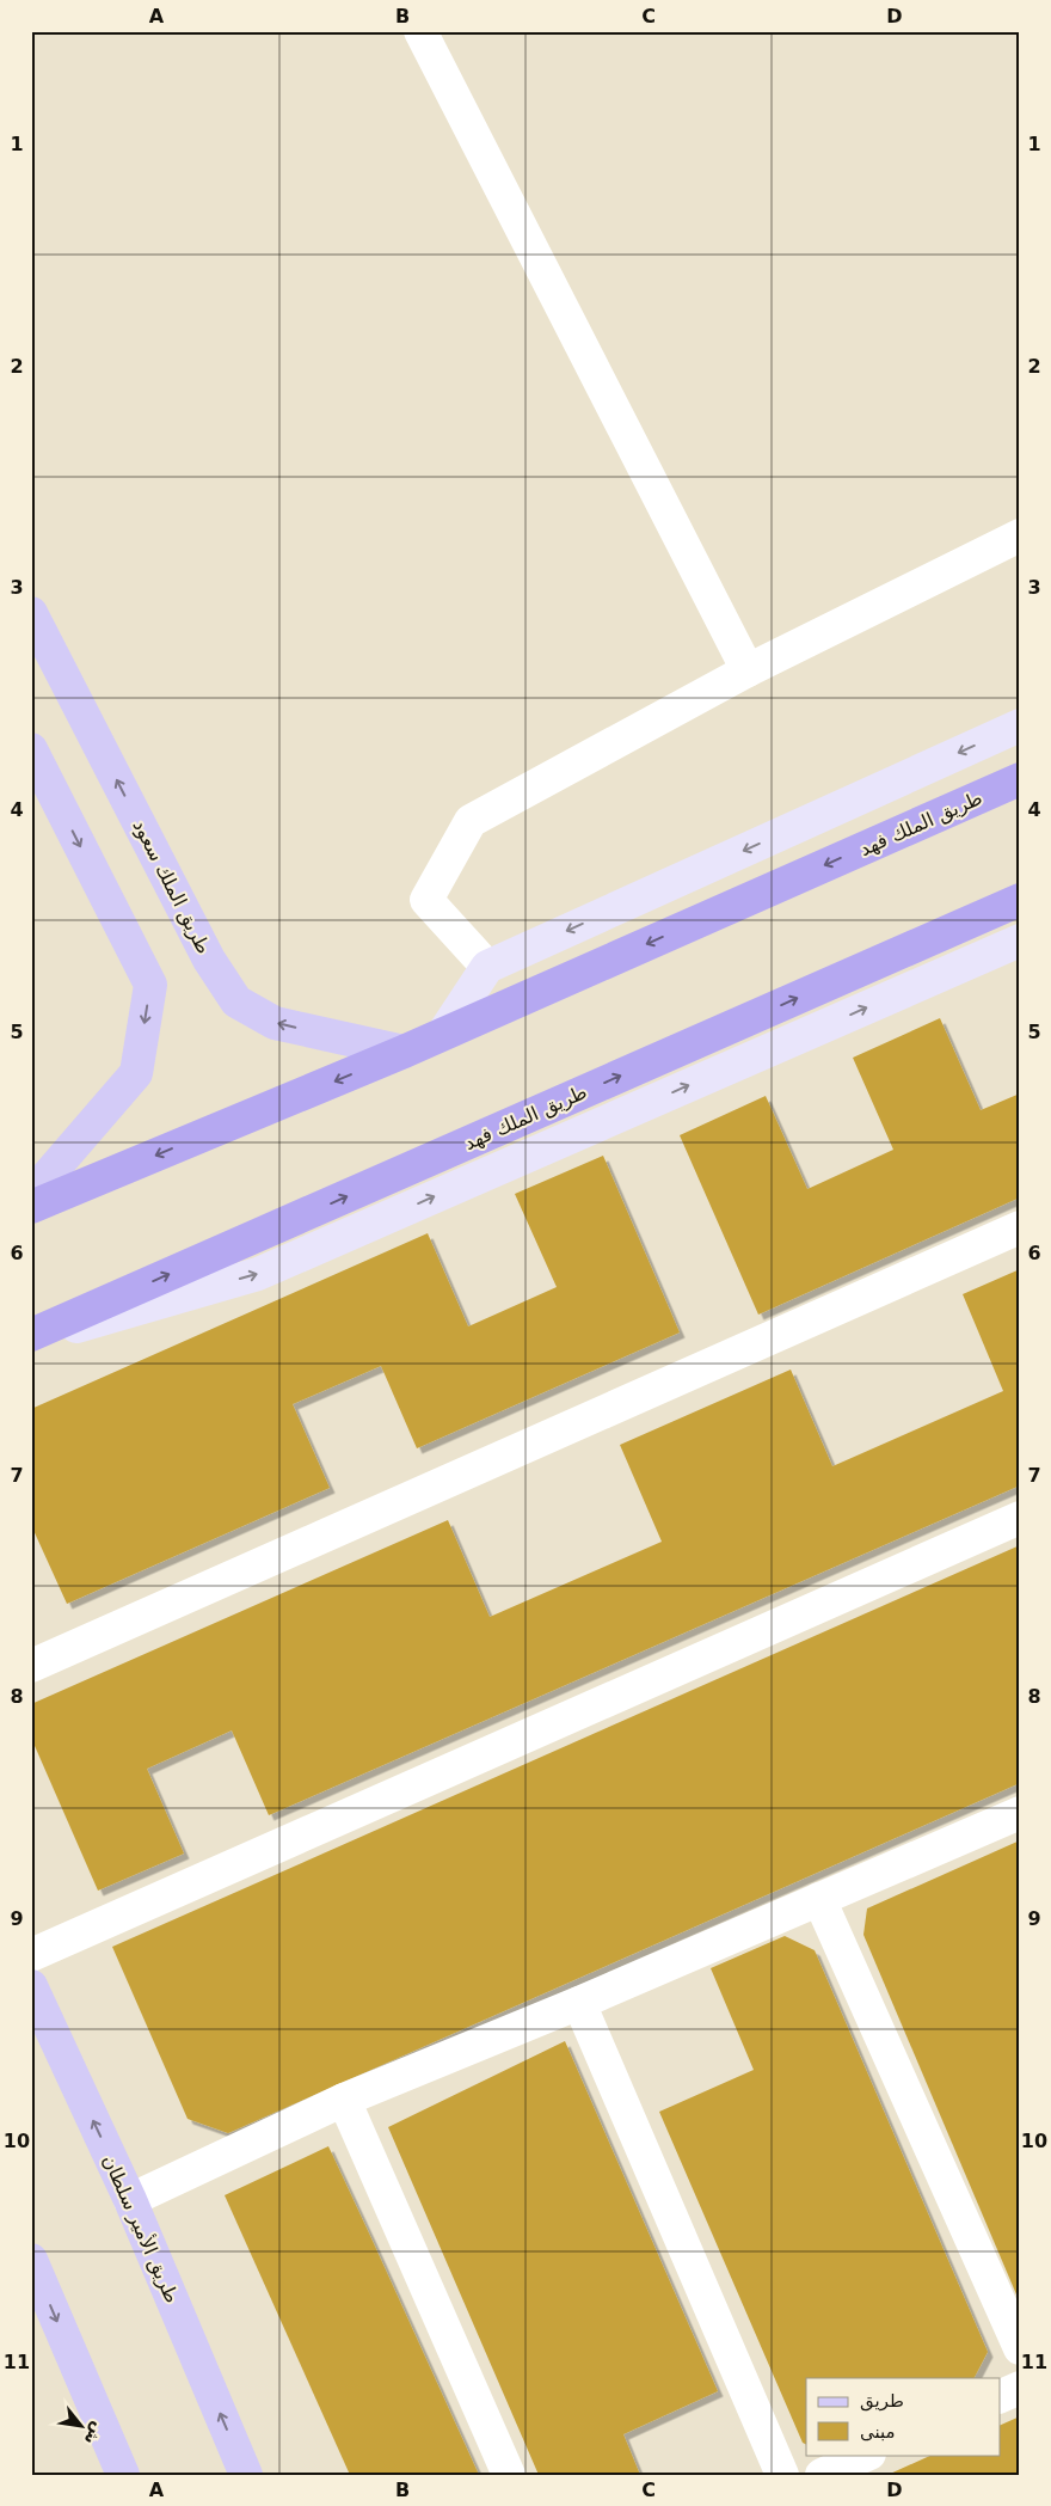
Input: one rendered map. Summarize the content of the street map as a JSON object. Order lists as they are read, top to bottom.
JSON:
{
  "streets": {
    "highway": ["طريق الملك فهد"],
    "main road": ["طريق الملك سعود", "طريق الأمير سلطان"]
  },
  "crossings": [
    ["طريق الملك فهد", "طريق الملك سعود"]
  ],
  "one_way": ["طريق الملك سعود"],
  "legend": ["طريق", "مبنى"],
  "north": "bottom right",
  "grid": {
    "columns": [
      "A",
      "B",
      "C",
      "D"
    ],
    "rows": [
      "1",
      "2",
      "3",
      "4",
      "5",
      "6",
      "7",
      "8",
      "9",
      "10",
      "11"
    ]
  }
}
